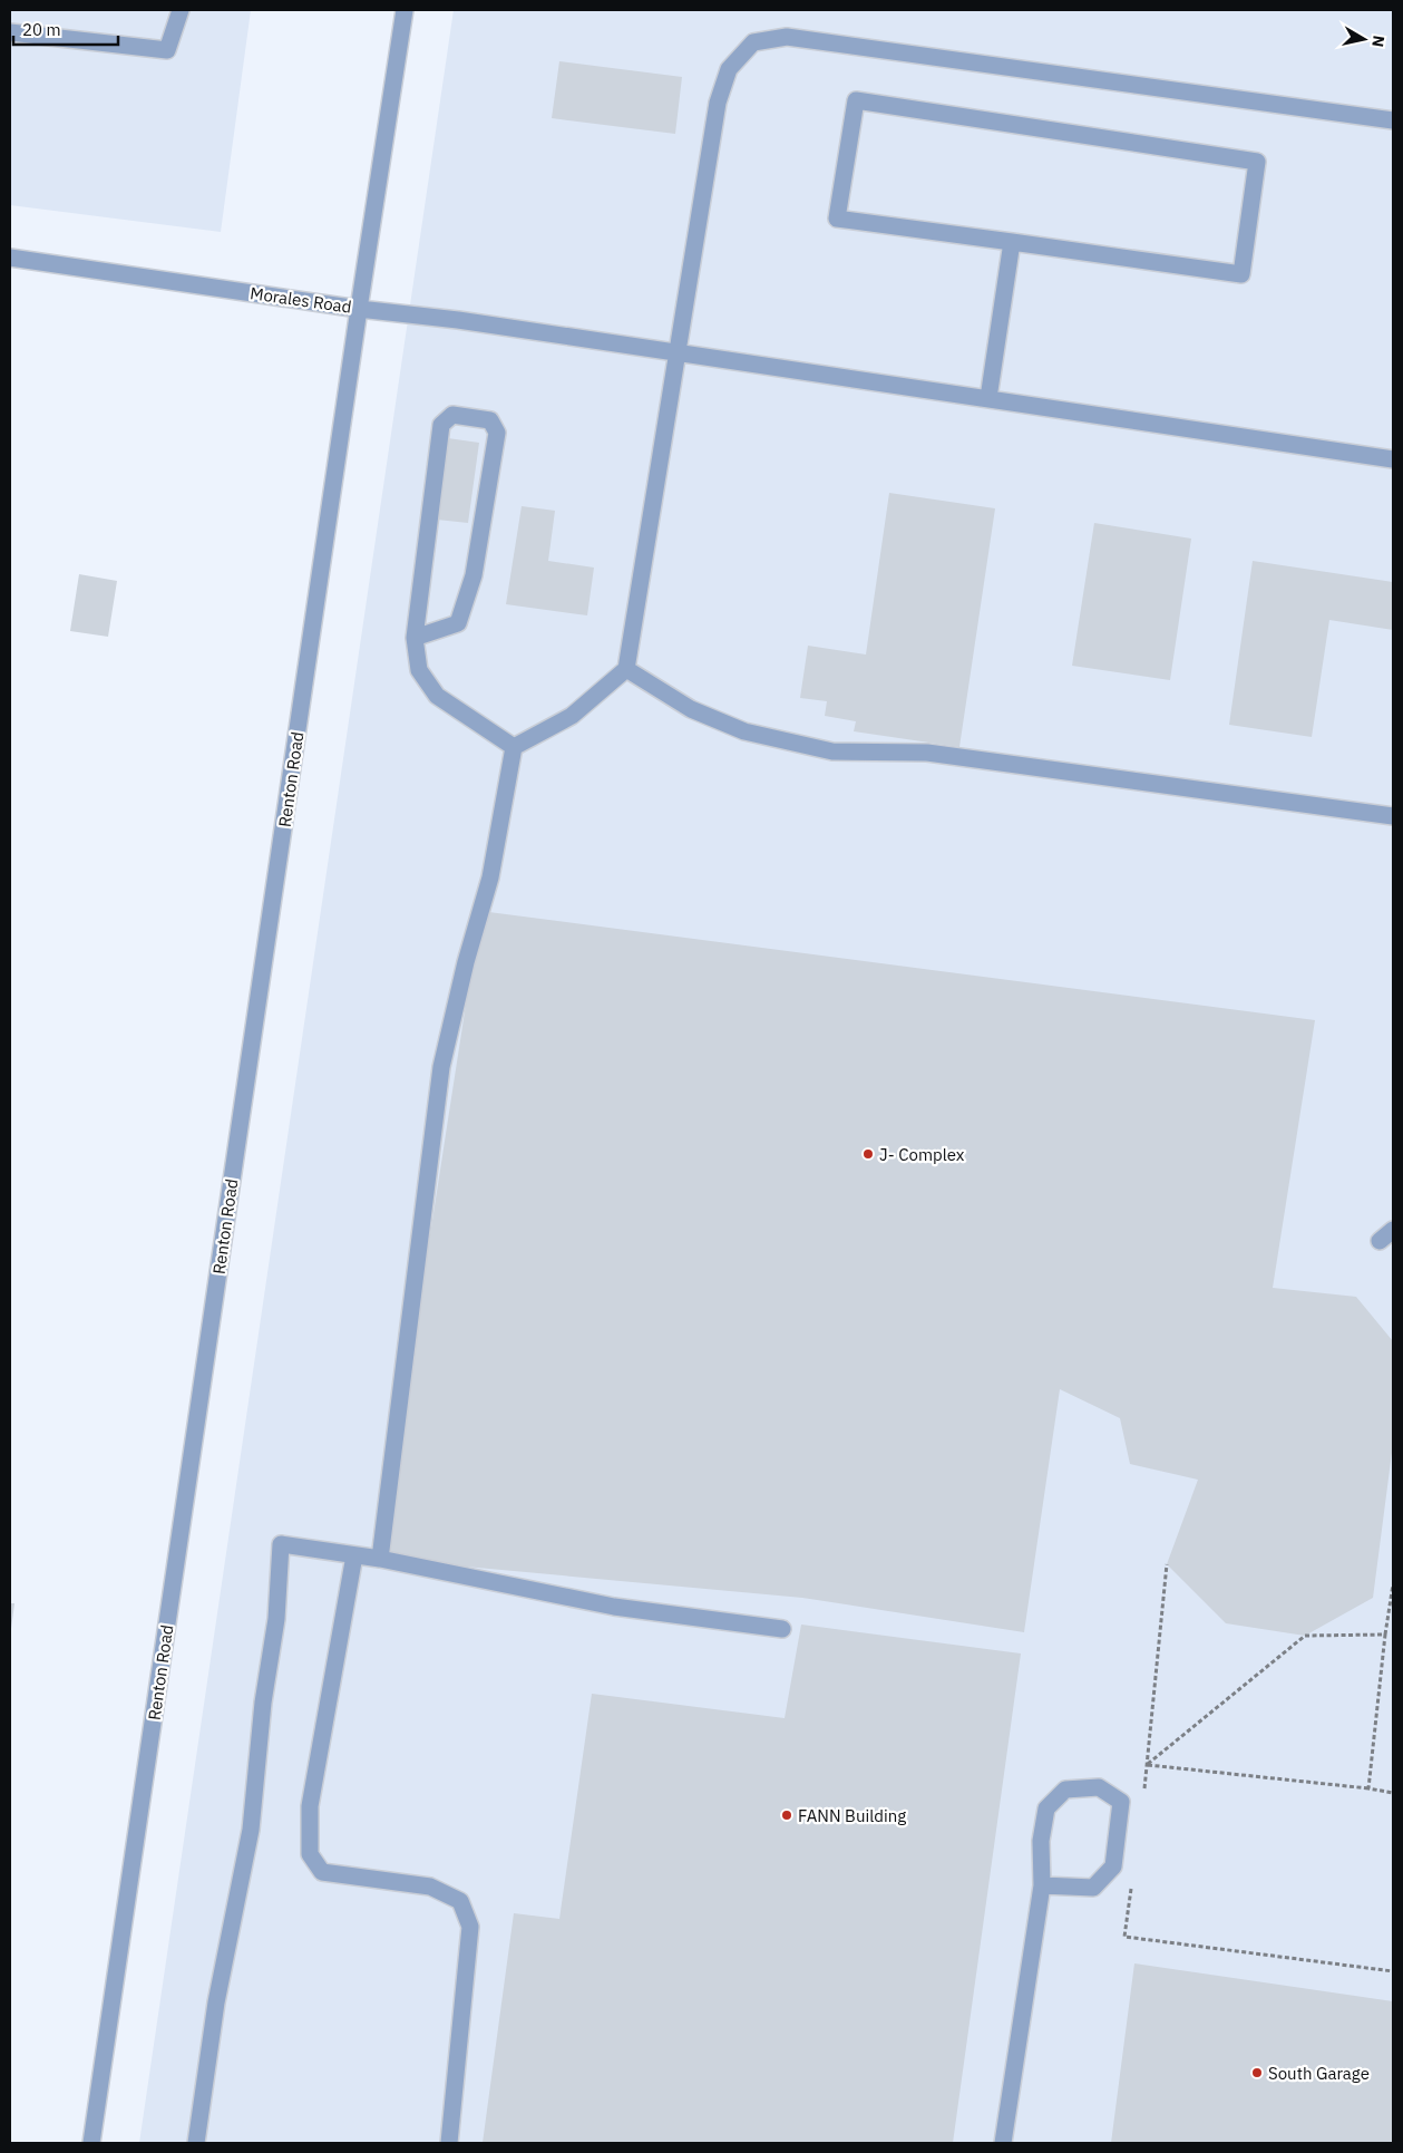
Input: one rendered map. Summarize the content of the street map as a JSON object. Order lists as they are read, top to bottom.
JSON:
{
  "streets": {
    "street": ["Morales Road", "Renton Road"]
  },
  "crossings": [
    ["Morales Road", "Renton Road"]
  ],
  "places": ["J- Complex", "FANN Building", "South Garage"],
  "scale_bar": "20 m",
  "north": "right"
}
